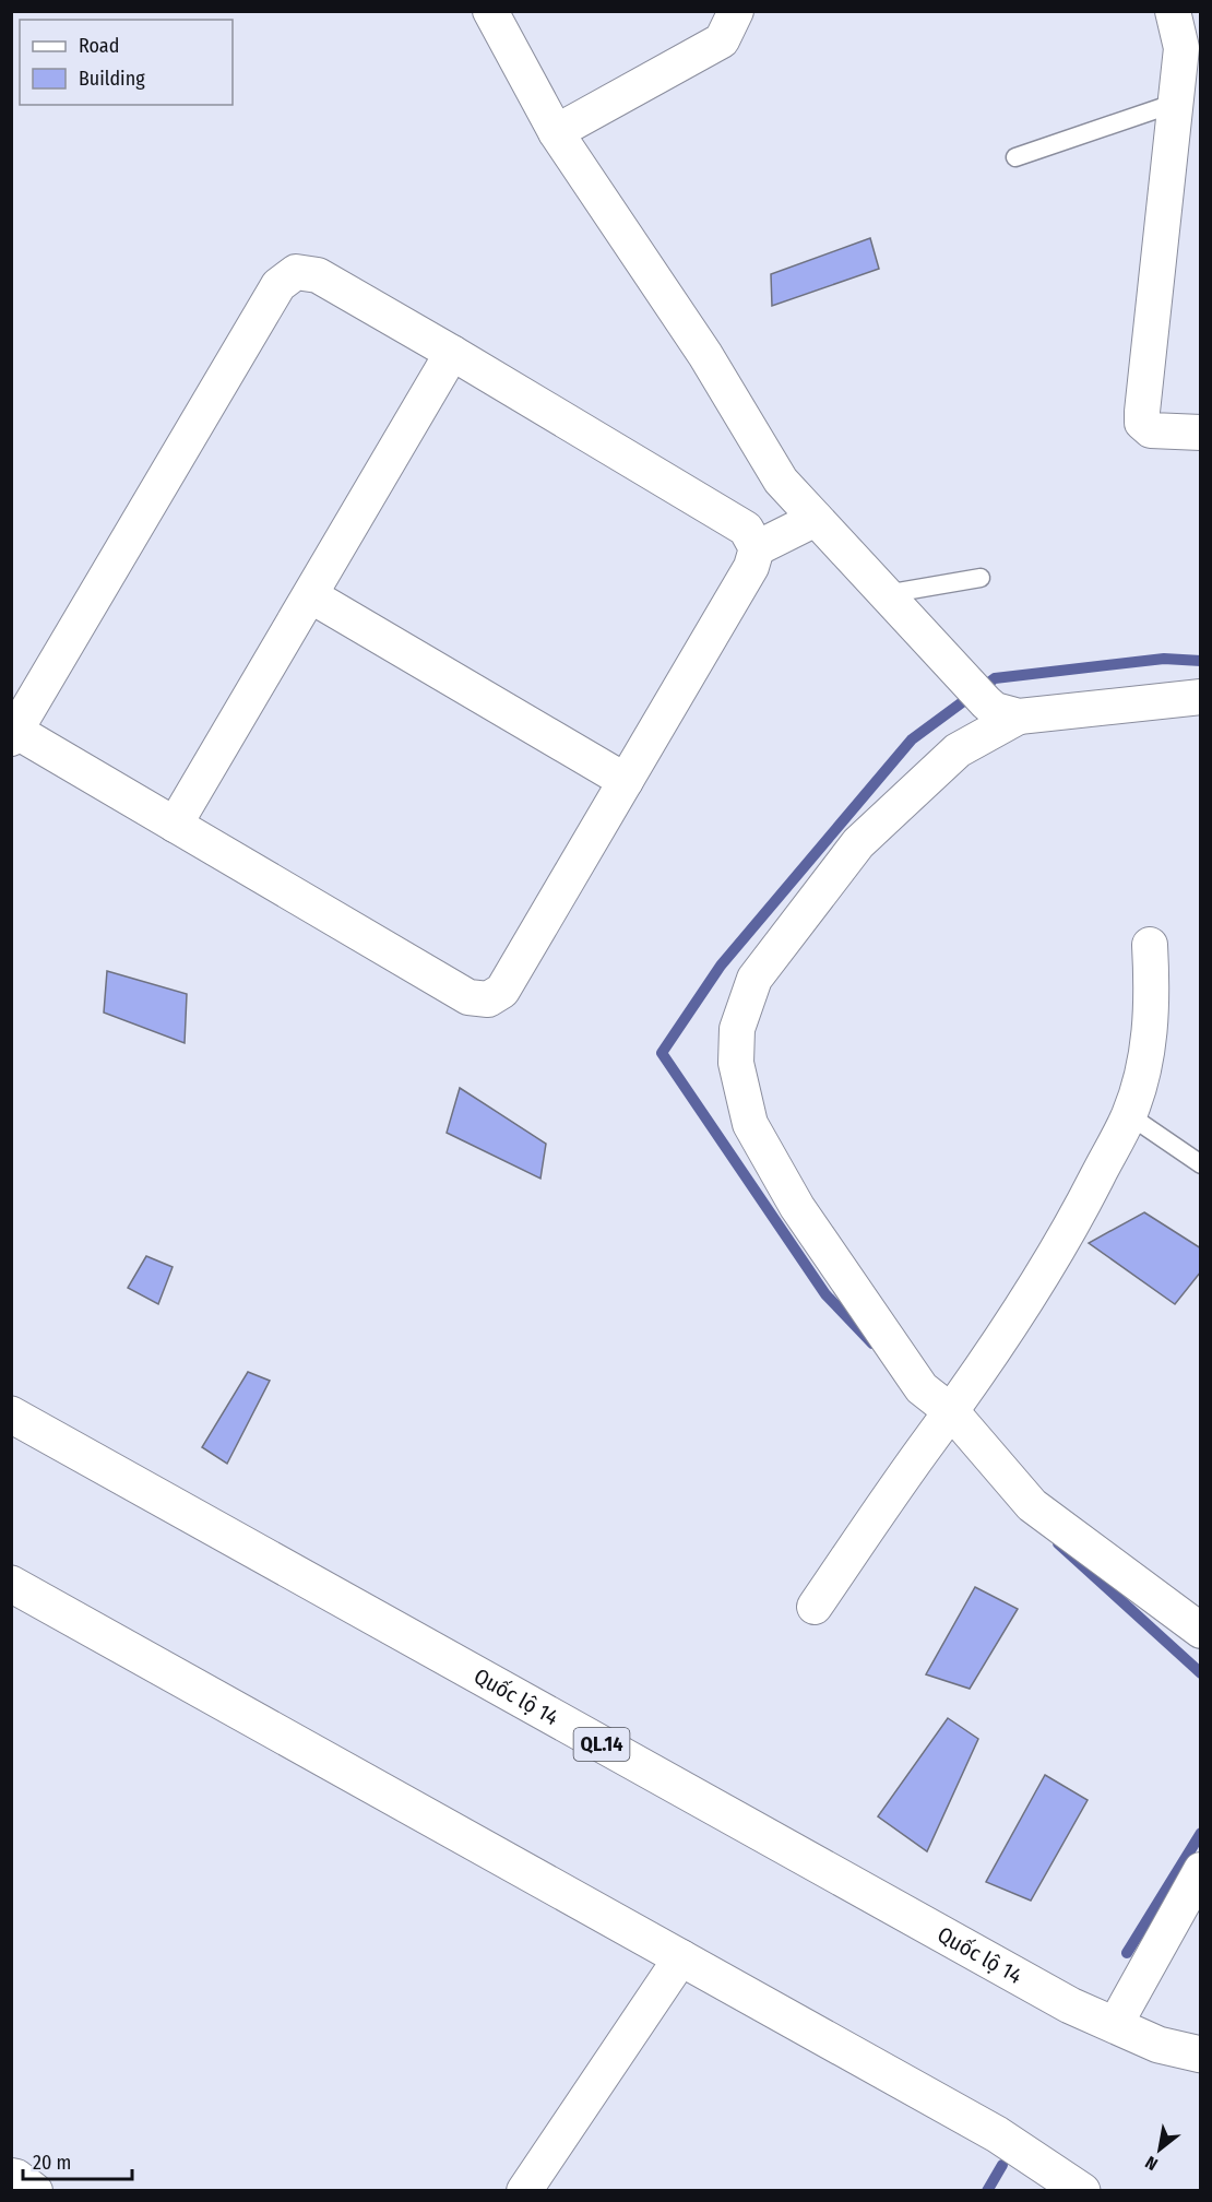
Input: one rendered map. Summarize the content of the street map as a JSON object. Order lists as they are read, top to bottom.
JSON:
{
  "streets": {
    "highway": ["Quốc lộ 14", "QL.14"]
  },
  "legend": ["Road", "Building"],
  "scale_bar": "20 m",
  "north": "bottom left"
}
